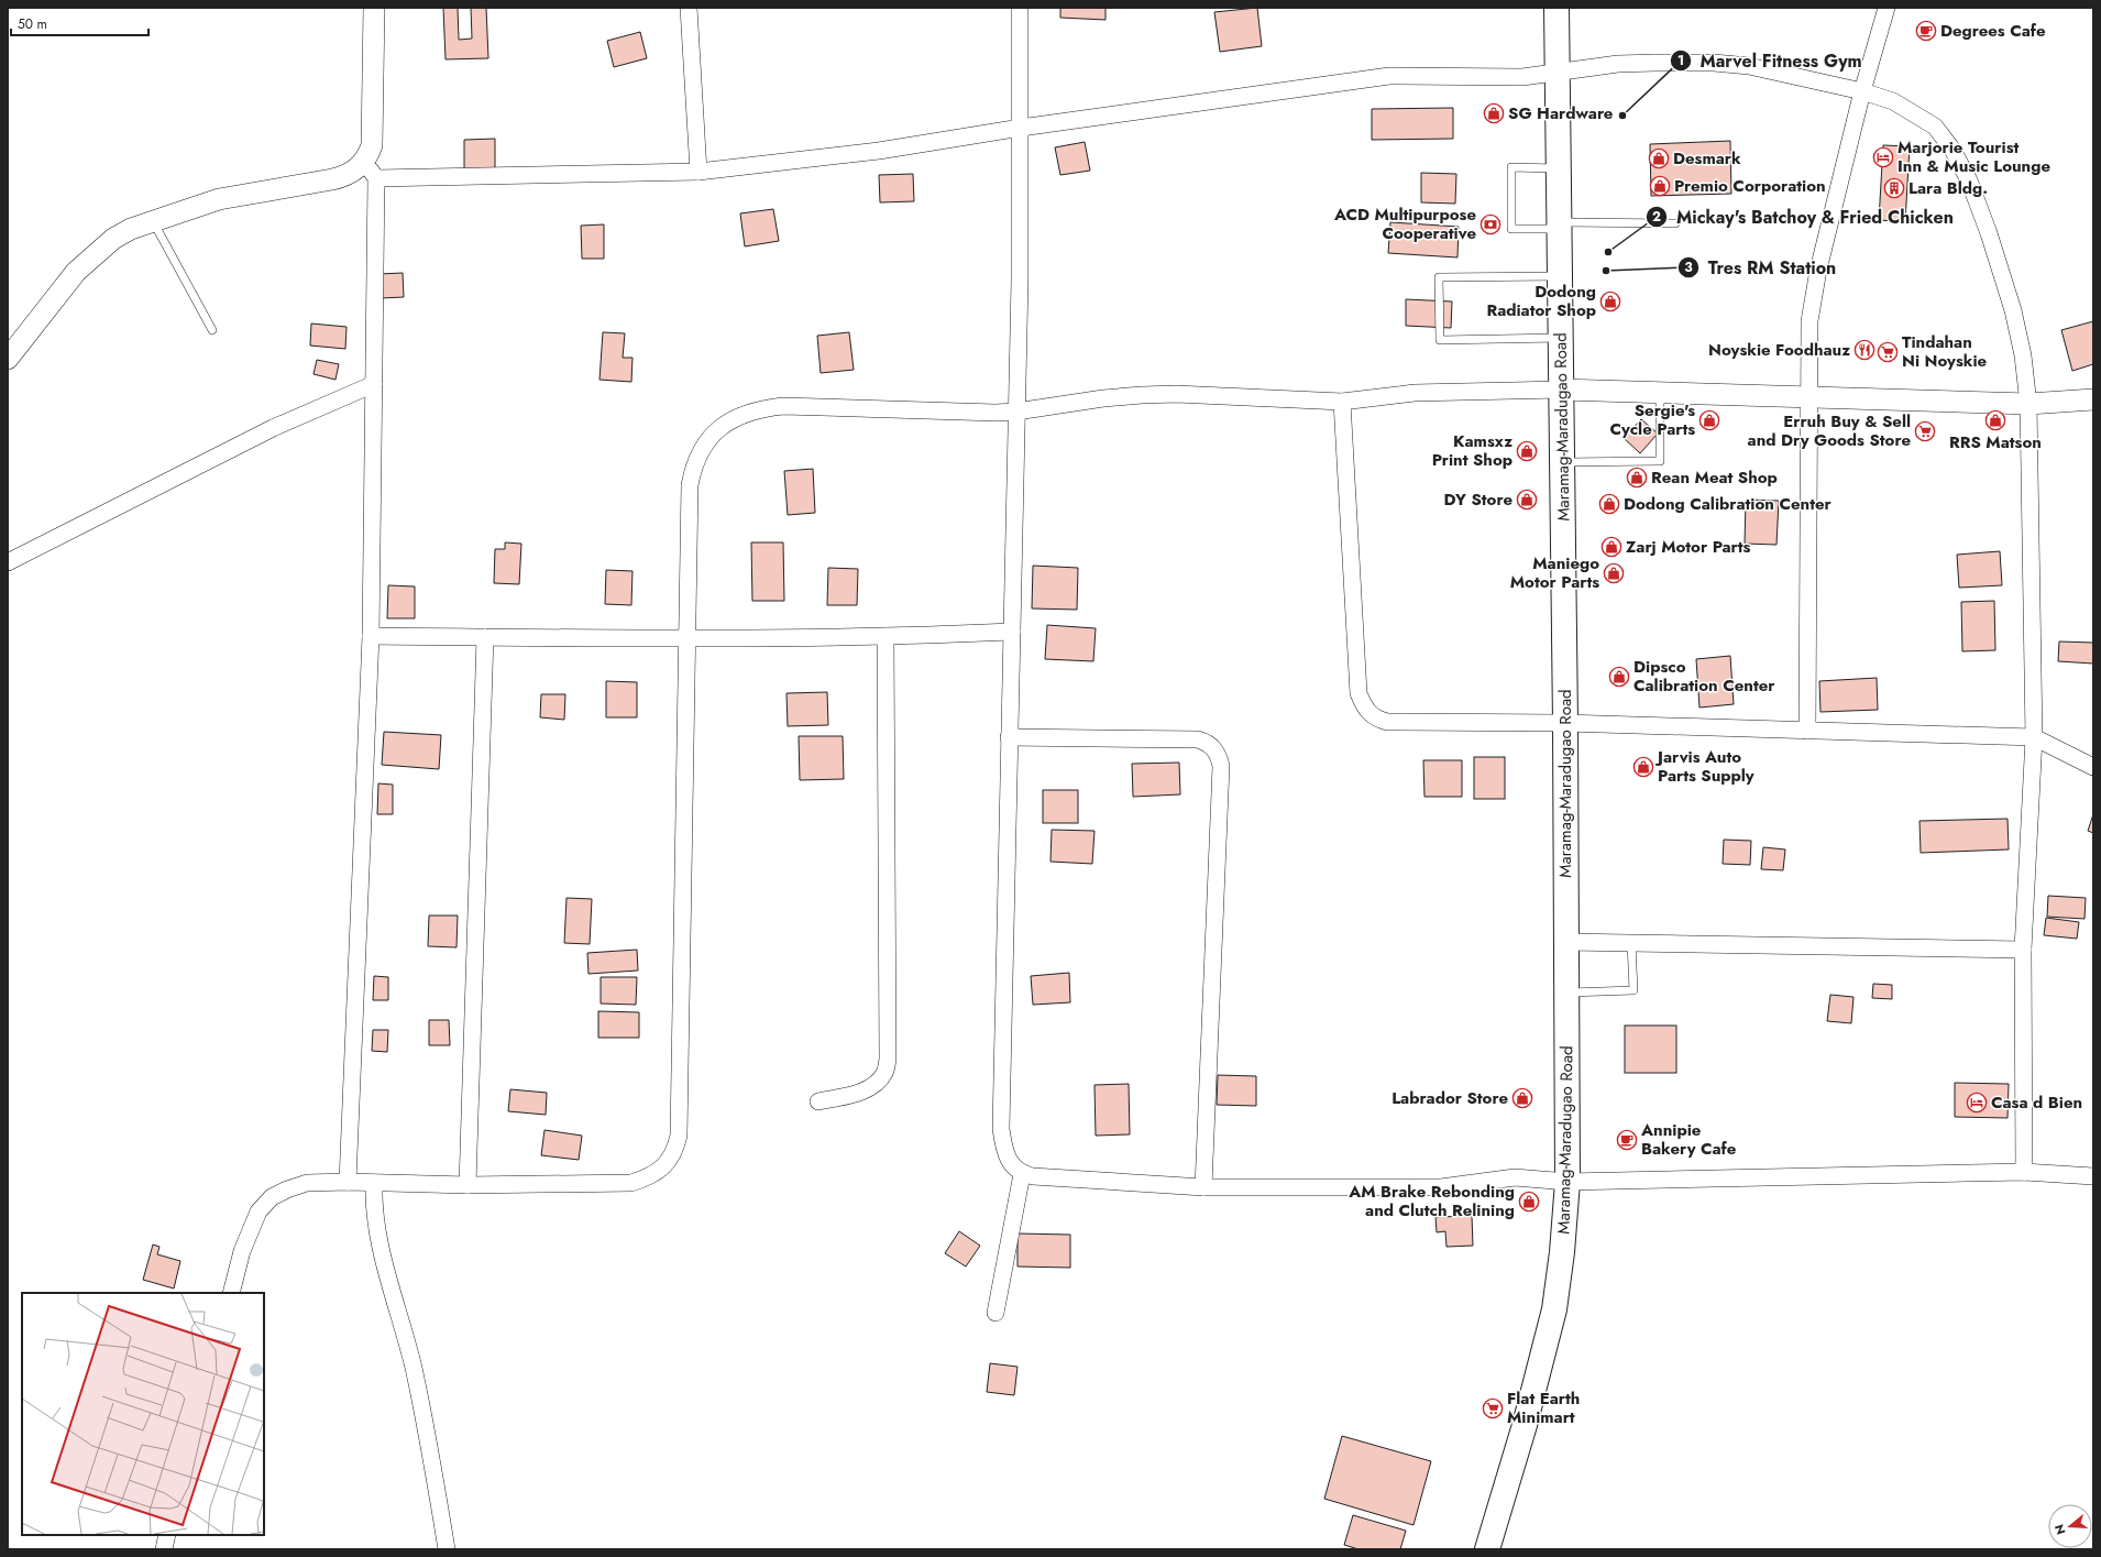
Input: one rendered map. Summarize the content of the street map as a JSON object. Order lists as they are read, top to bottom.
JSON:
{
  "streets": {
    "main road": ["Maramag-Maradugao Road"]
  },
  "places": {
    "cafe": ["Degrees Cafe", "Annipie Bakery Cafe"],
    "shop": [
      "SG Hardware",
      "Desmark",
      "Premio Corporation",
      "Dodong Radiator Shop",
      "Sergie's Cycle Parts",
      "RRS Matson",
      "Kamsxz Print Shop",
      "Rean Meat Shop",
      "DY Store",
      "Dodong Calibration Center",
      "Zarj Motor Parts",
      "Maniego Motor Parts",
      "Dipsco Calibration Center",
      "Jarvis Auto Parts Supply",
      "Labrador Store",
      "AM Brake Rebonding and Clutch Relining"
    ],
    "other": ["Marvel Fitness Gym", "Mickay's Batchoy & Fried Chicken", "Tres RM Station"],
    "hotel": ["Marjorie Tourist Inn & Music Lounge", "Casa d Bien"],
    "building": ["Lara Bldg."],
    "bank": ["ACD Multipurpose Cooperative"],
    "restaurant": ["Noyskie Foodhauz"],
    "supermarket": ["Tindahan Ni Noyskie", "Erruh Buy & Sell and Dry Goods Store", "Flat Earth Minimart"]
  },
  "scale_bar": "50 m",
  "north": "left"
}
